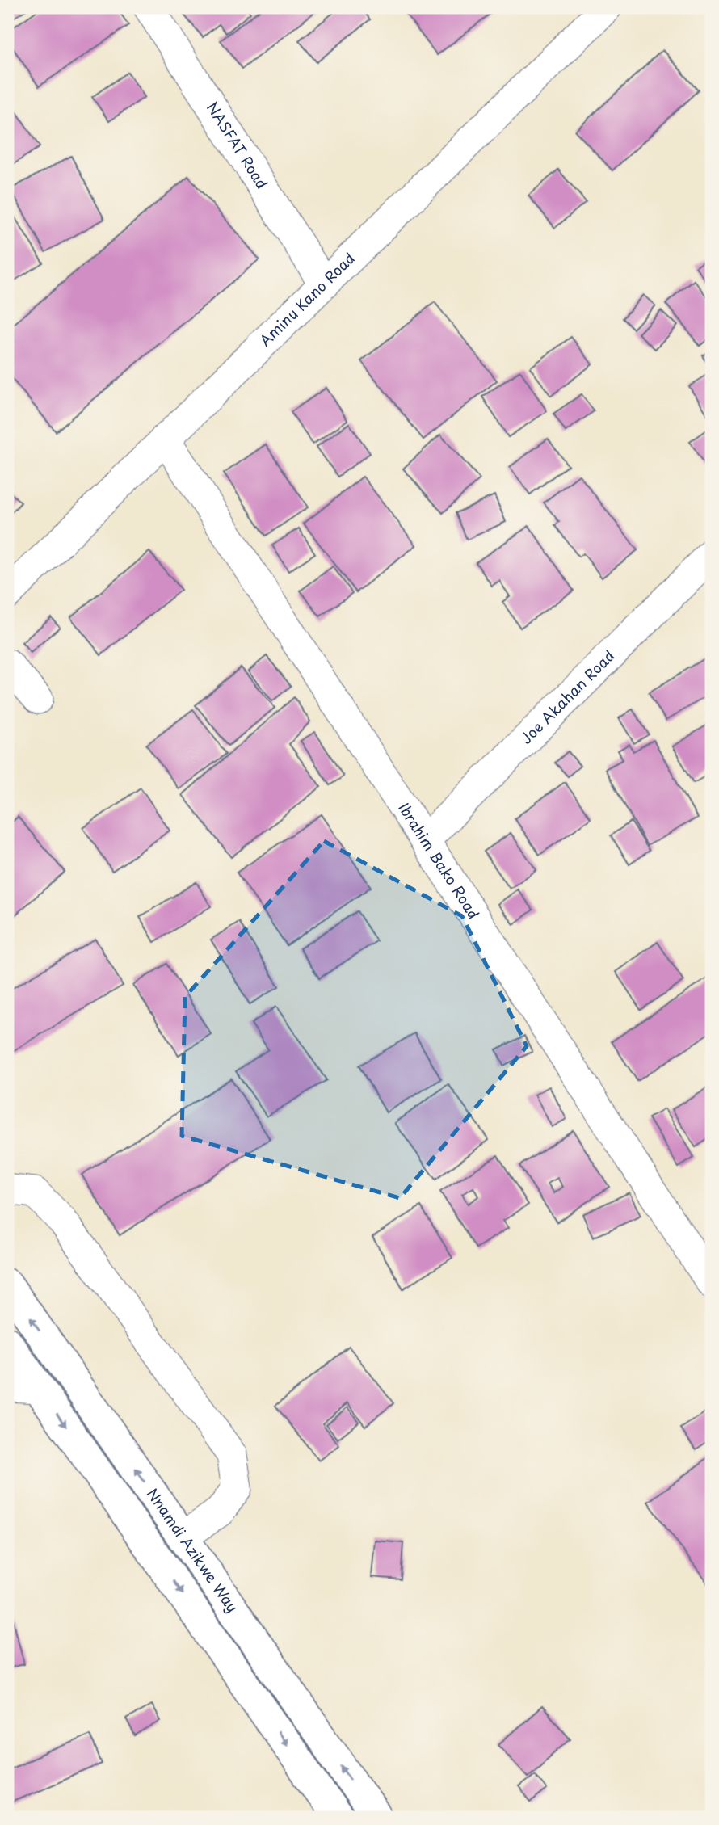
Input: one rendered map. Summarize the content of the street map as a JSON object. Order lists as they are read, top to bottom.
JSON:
{
  "streets": {
    "highway": ["Nnamdi Azikwe Way"],
    "street": [
      "NASFAT Road",
      "Aminu Kano Road",
      "Joe Akahan Road",
      "Ibrahim Bako Road"
    ]
  },
  "crossings": [
    ["NASFAT Road", "Aminu Kano Road"],
    ["Aminu Kano Road", "Ibrahim Bako Road"],
    ["Joe Akahan Road", "Ibrahim Bako Road"]
  ]
}
